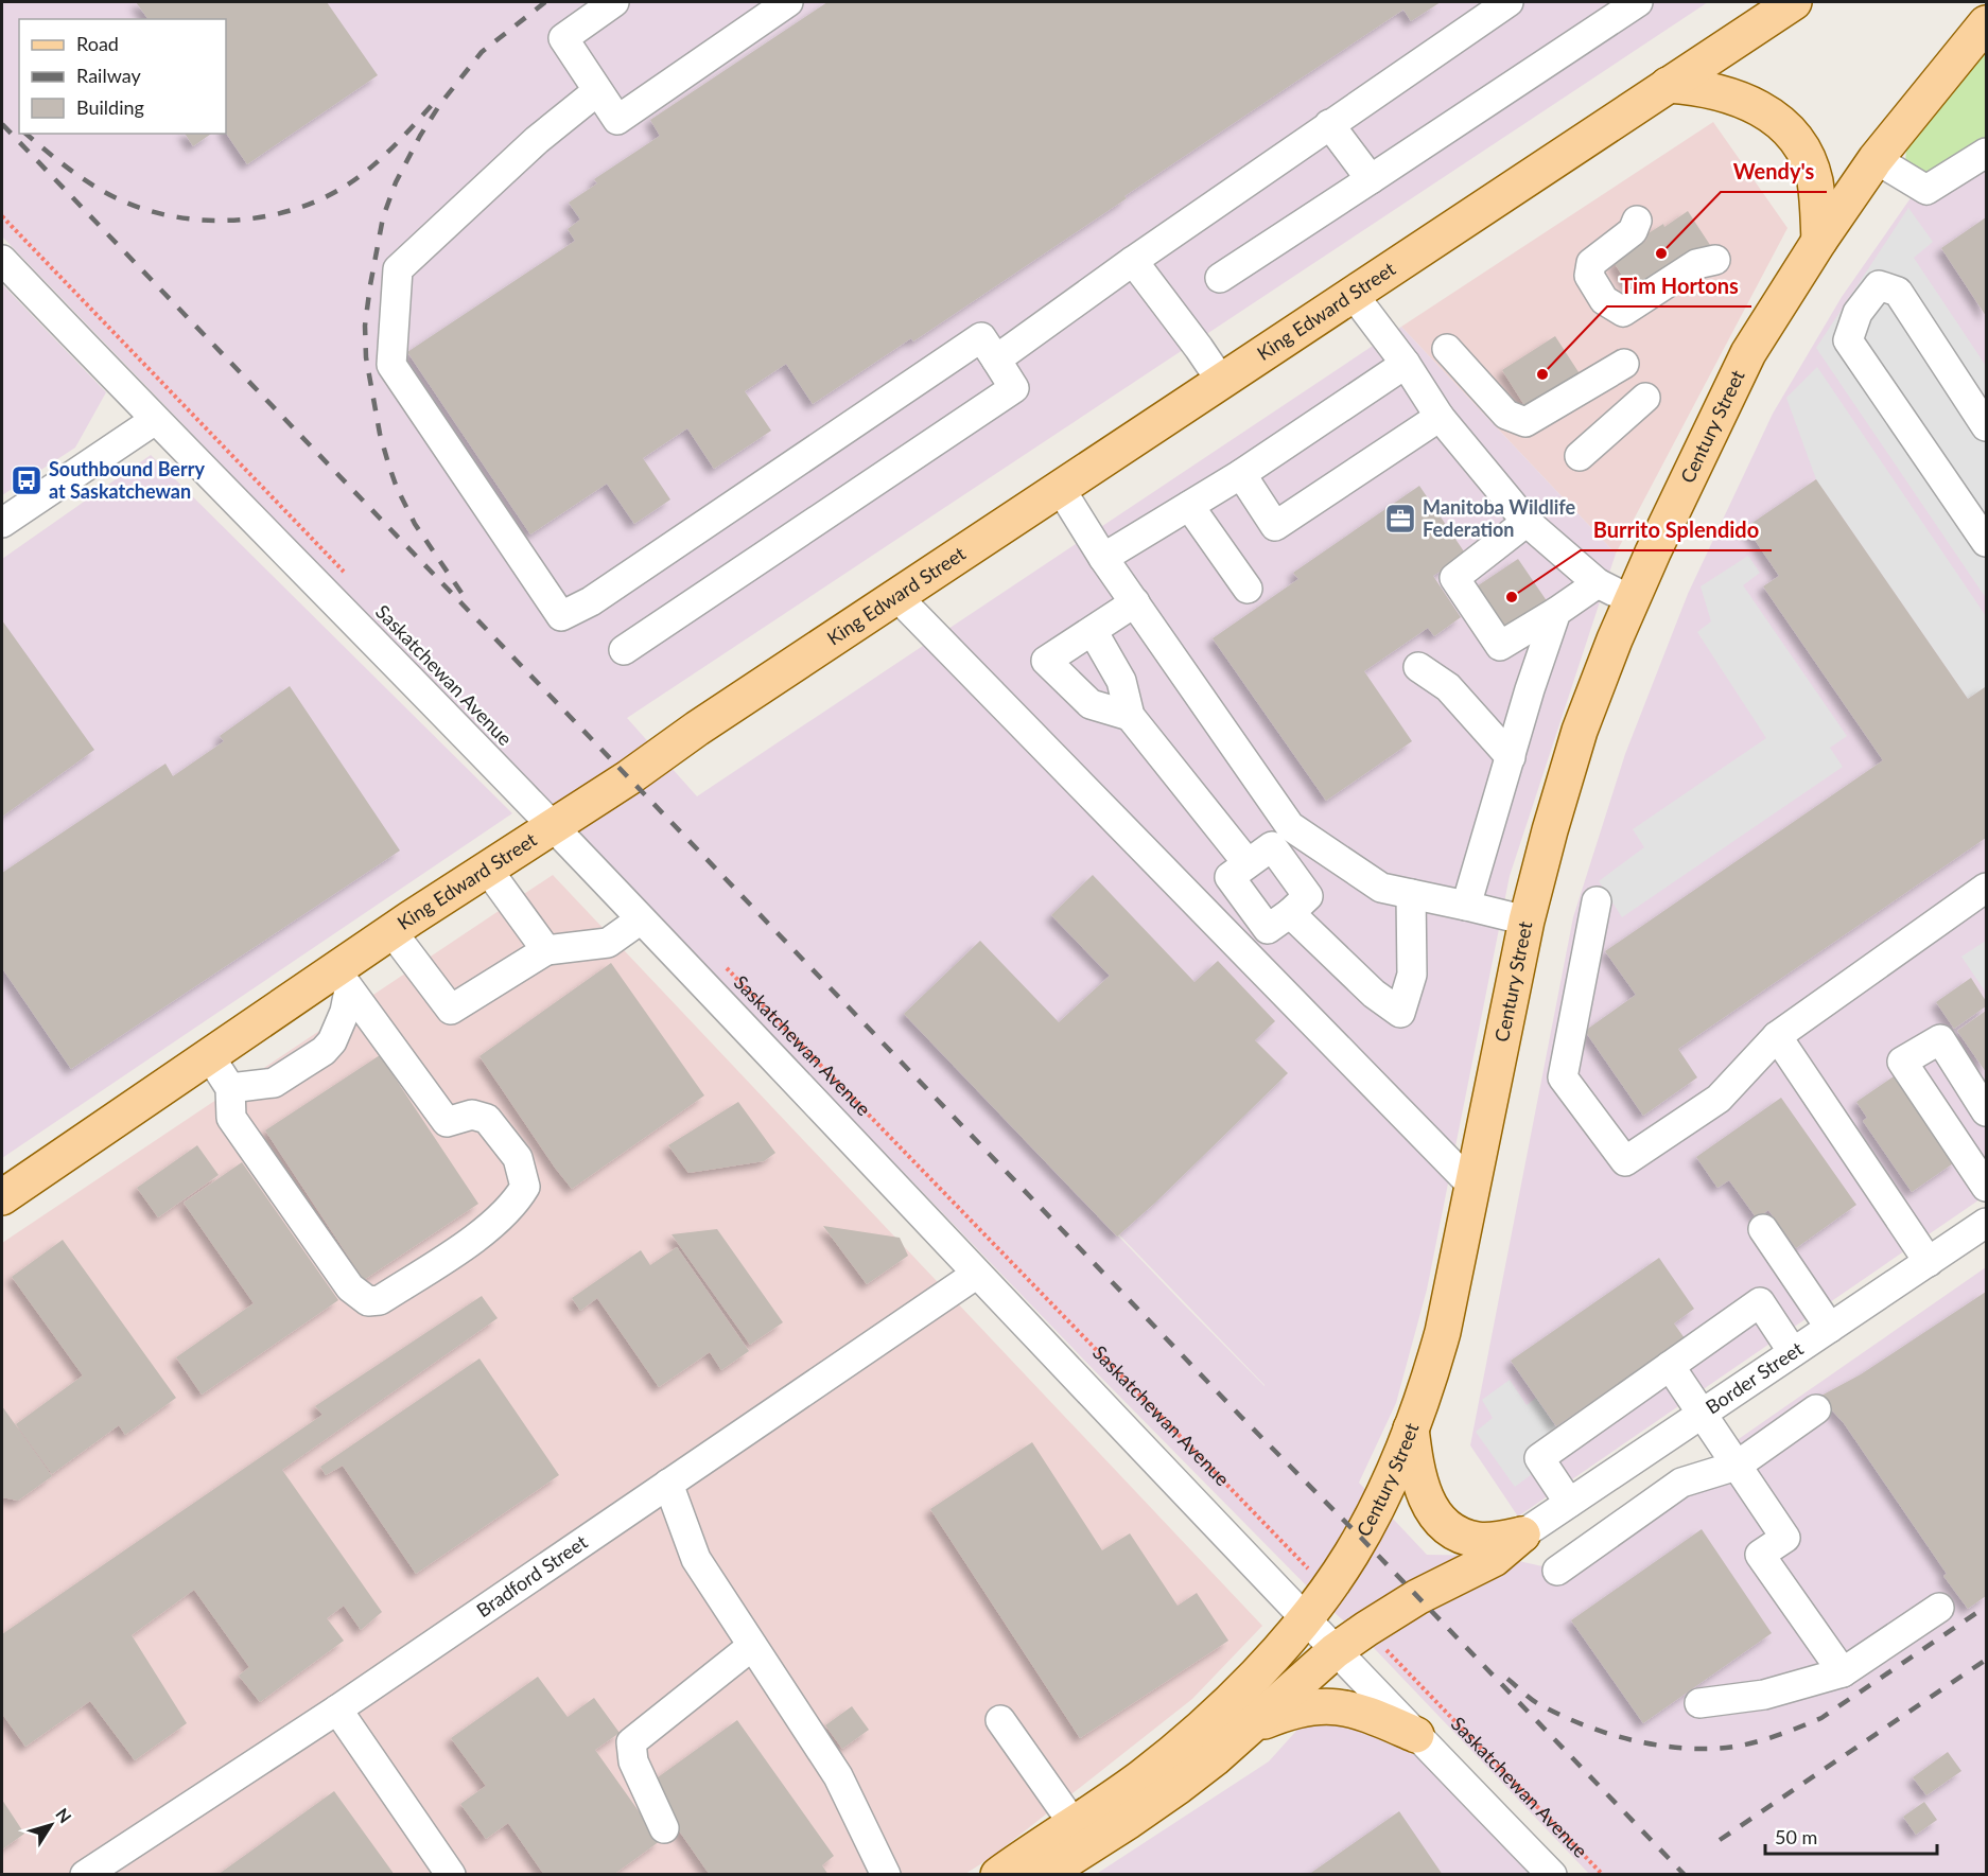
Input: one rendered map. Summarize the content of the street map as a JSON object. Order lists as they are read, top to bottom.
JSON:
{
  "streets": {
    "main road": ["King Edward Street", "Century Street"],
    "street": ["Saskatchewan Avenue", "Border Street", "Bradford Street"]
  },
  "crossings": [
    ["King Edward Street", "Saskatchewan Avenue"],
    ["Century Street", "Saskatchewan Avenue"],
    ["Saskatchewan Avenue", "Bradford Street"]
  ],
  "places": {
    "other": ["Wendy's", "Tim Hortons", "Burrito Splendido"],
    "bus stop": ["Southbound Berry at Saskatchewan"],
    "office": ["Manitoba Wildlife Federation"]
  },
  "legend": ["Road", "Railway", "Building"],
  "scale_bar": "50 m",
  "north": "top right"
}
